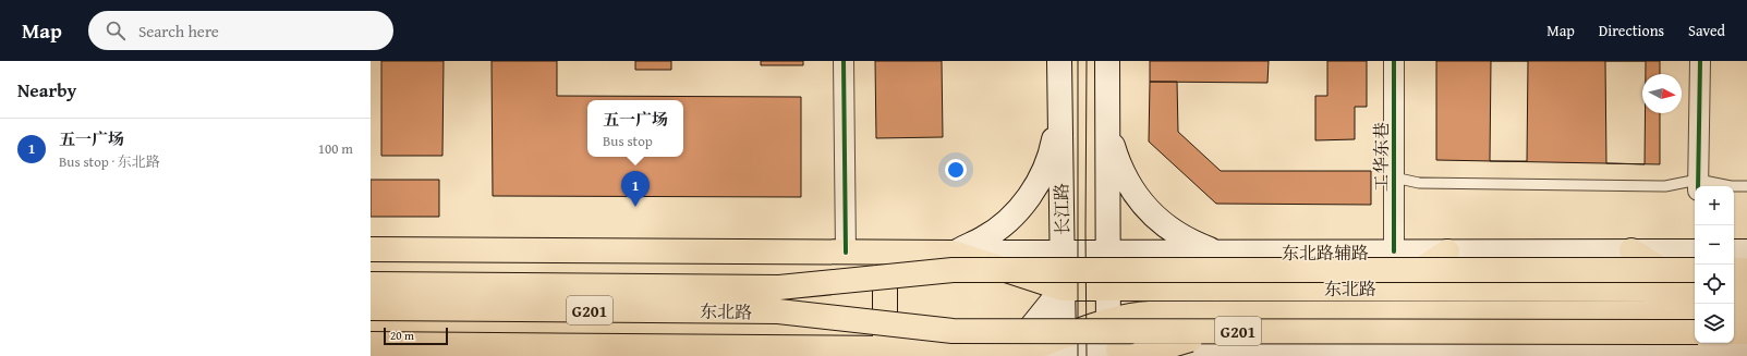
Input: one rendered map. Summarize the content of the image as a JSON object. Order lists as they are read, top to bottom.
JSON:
{
  "streets": {
    "main road": [
      "长江路",
      "东北路辅路",
      "东北路",
      "G201"
    ],
    "street": ["工华东巷"]
  },
  "crossings": [
    ["工华东巷", "东北路辅路"],
    ["长江路", "东北路辅路"],
    ["长江路", "东北路"],
    ["东北路辅路", "东北路"],
    ["东北路", "G201"]
  ],
  "scale_bar": "20 m",
  "north": "right",
  "page": {
    "header": "Map",
    "search": "Search here",
    "nav": ["Map", "Directions", "Saved"],
    "heading": "Nearby",
    "popup": ["五一广场", "Bus stop"],
    "list": [
      {
        "mark": "1",
        "name": "五一广场",
        "note": "Bus stop · 东北路",
        "value": "100 m"
      }
    ],
    "pins": "1",
    "map_buttons": ["+", "−"],
    "scale": "20 m"
  }
}
